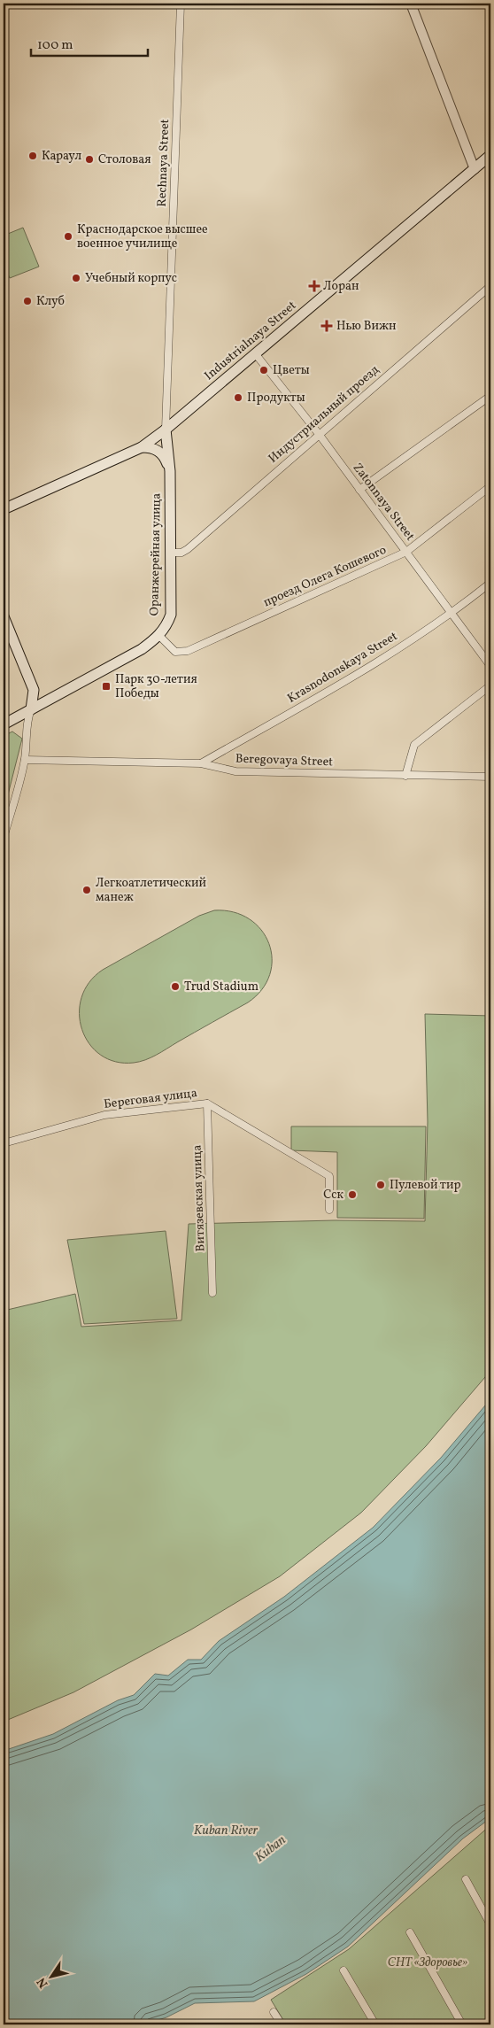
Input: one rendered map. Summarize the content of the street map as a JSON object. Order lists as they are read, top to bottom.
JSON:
{
  "streets": {
    "main road": ["Industrialnaya Street", "Оранжерейная улица"],
    "street": [
      "Rechnaya Street",
      "Индустриальный проезд",
      "Zatonnaya Street",
      "проезд Олега Кошевого",
      "Krasnodonskaya Street",
      "Beregovaya Street",
      "Береговая улица",
      "Витязевская улица"
    ]
  },
  "crossings": [
    ["Rechnaya Street", "Industrialnaya Street"],
    ["Rechnaya Street", "Оранжерейная улица"],
    ["Industrialnaya Street", "Zatonnaya Street"],
    ["Industrialnaya Street", "Оранжерейная улица"],
    ["Индустриальный проезд", "Zatonnaya Street"],
    ["Индустриальный проезд", "Оранжерейная улица"],
    ["Zatonnaya Street", "проезд Олега Кошевого"],
    ["Zatonnaya Street", "Krasnodonskaya Street"],
    ["Оранжерейная улица", "проезд Олега Кошевого"],
    ["Krasnodonskaya Street", "Beregovaya Street"],
    ["Береговая улица", "Витязевская улица"]
  ],
  "water": ["Kuban River", "Kuban"],
  "parks": ["СНТ «Здоровье»"],
  "places": {
    "other": [
      "Караул",
      "Столовая",
      "Краснодарское высшее военное училище",
      "Учебный корпус",
      "Клуб",
      "Цветы",
      "Продукты",
      "Легкоатлетический манеж",
      "Trud Stadium",
      "Пулевой тир",
      "Сск"
    ],
    "health": ["Лоран", "Нью Вижн"],
    "transit": ["Парк 30-летия Победы"]
  },
  "scale_bar": "100 m",
  "north": "bottom left"
}
